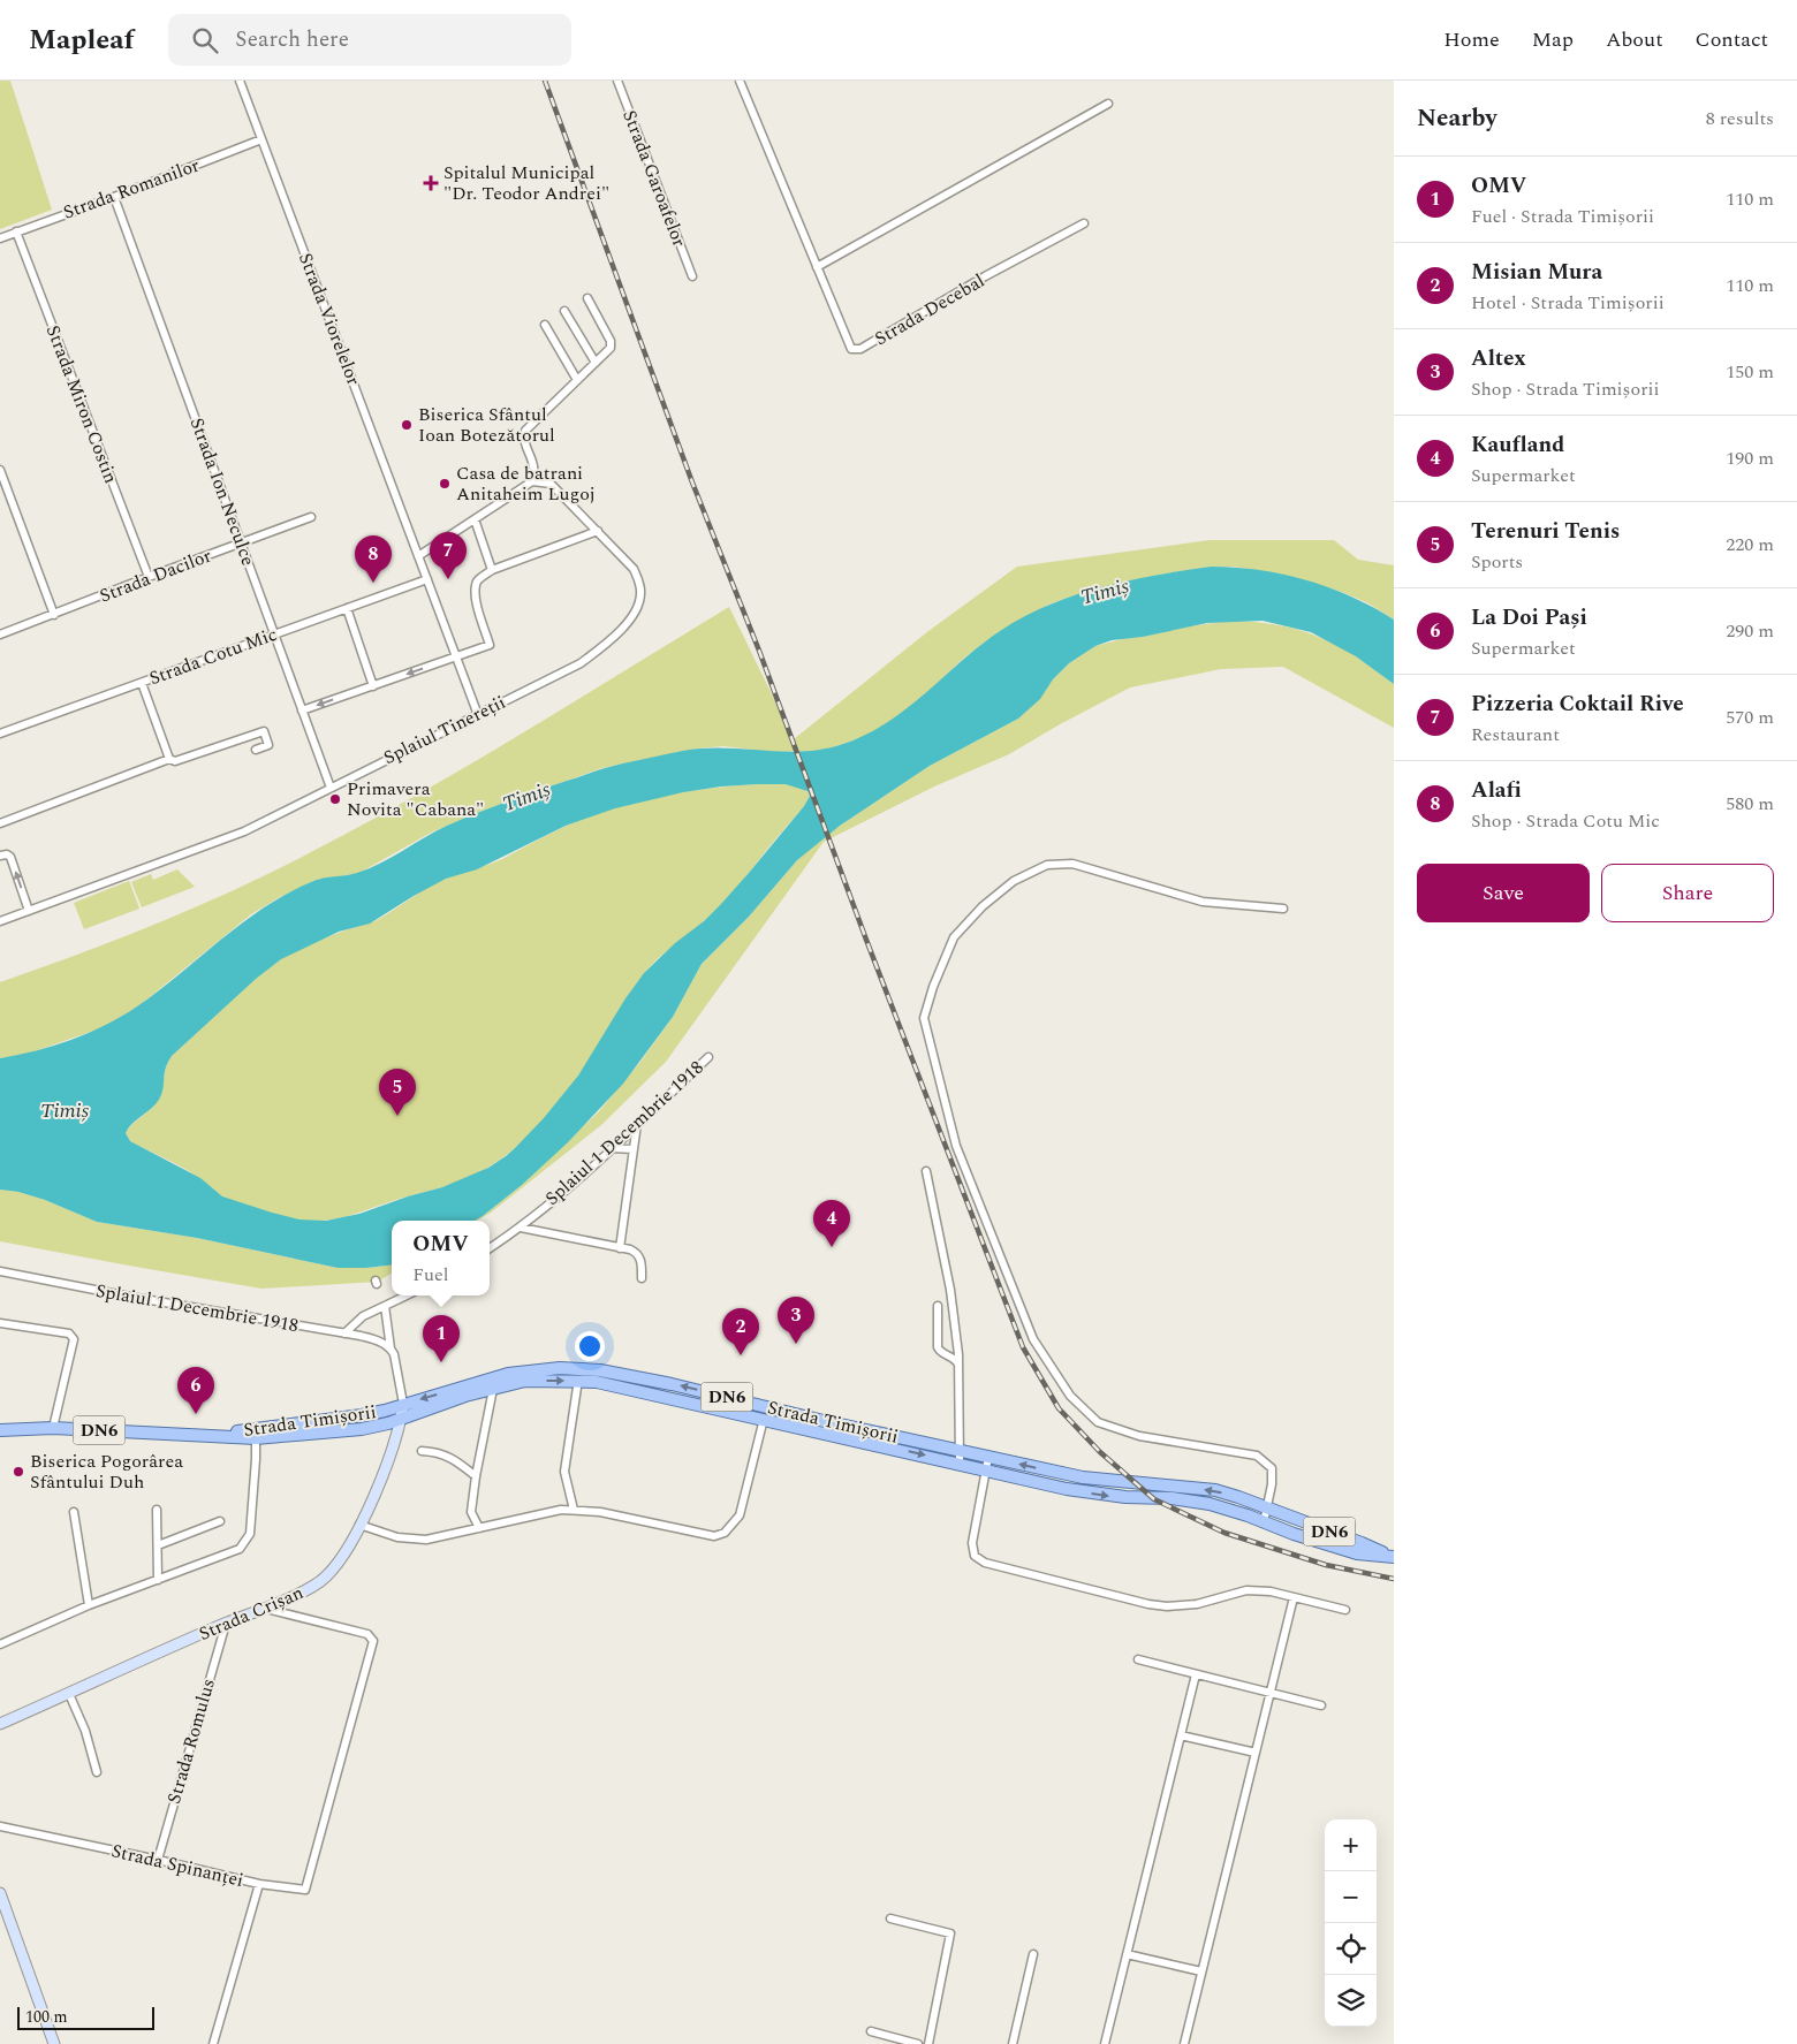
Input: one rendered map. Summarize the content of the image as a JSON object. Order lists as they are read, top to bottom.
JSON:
{
  "streets": {
    "main road": ["DN6", "Strada Timișorii"],
    "street": [
      "Strada Garoafelor",
      "Strada Romanilor",
      "Strada Decebal",
      "Strada Viorelelor",
      "Strada Miron Costin",
      "Strada Ion Neculce",
      "Strada Dacilor",
      "Strada Cotu Mic",
      "Splaiul Tinereții",
      "Splaiul 1 Decembrie 1918",
      "Strada Crișan",
      "Strada Romulus",
      "Strada Spinanței"
    ]
  },
  "crossings": [
    ["Strada Romanilor", "Strada Viorelelor"],
    ["Strada Romanilor", "Strada Miron Costin"],
    ["Strada Romanilor", "Strada Ion Neculce"],
    ["Strada Viorelelor", "Strada Cotu Mic"],
    ["Strada Viorelelor", "Splaiul Tinereții"],
    ["Strada Miron Costin", "Strada Dacilor"],
    ["Strada Ion Neculce", "Strada Dacilor"],
    ["Strada Ion Neculce", "Strada Cotu Mic"],
    ["Strada Ion Neculce", "Splaiul Tinereții"],
    ["Strada Timișorii", "Strada Crișan"],
    ["Strada Crișan", "Strada Romulus"],
    ["Strada Romulus", "Strada Spinanței"]
  ],
  "water": ["Timiș"],
  "places": {
    "health": ["Spitalul Municipal \"Dr. Teodor Andrei\""],
    "other": [
      "Biserica Sfântul Ioan Botezătorul",
      "Casa de batrani Anitaheim Lugoj",
      "Primavera Novita \"Cabana\"",
      "Biserica Pogorârea Sfântului Duh"
    ]
  },
  "scale_bar": "100 m",
  "page": {
    "header": "Mapleaf",
    "search": "Search here",
    "nav": [
      "Home",
      "Map",
      "About",
      "Contact"
    ],
    "heading": ["Nearby", "8 results"],
    "list": [
      {
        "mark": "1",
        "name": "OMV",
        "note": "Fuel · Strada Timișorii",
        "value": "110 m"
      },
      {
        "mark": "2",
        "name": "Misian Mura",
        "note": "Hotel · Strada Timișorii",
        "value": "110 m"
      },
      {
        "mark": "3",
        "name": "Altex",
        "note": "Shop · Strada Timișorii",
        "value": "150 m"
      },
      {
        "mark": "4",
        "name": "Kaufland",
        "note": "Supermarket",
        "value": "190 m"
      },
      {
        "mark": "5",
        "name": "Terenuri Tenis",
        "note": "Sports",
        "value": "220 m"
      },
      {
        "mark": "6",
        "name": "La Doi Pași",
        "note": "Supermarket",
        "value": "290 m"
      },
      {
        "mark": "7",
        "name": "Pizzeria Coktail Rive",
        "note": "Restaurant",
        "value": "570 m"
      },
      {
        "mark": "8",
        "name": "Alafi",
        "note": "Shop · Strada Cotu Mic",
        "value": "580 m"
      }
    ],
    "pins": [
      "7",
      "8",
      "5",
      "4",
      "3",
      "2",
      "1",
      "6"
    ],
    "buttons": ["Save", "Share"],
    "popup": ["OMV", "Fuel"],
    "map_buttons": ["+", "−"],
    "scale": "100 m"
  }
}
